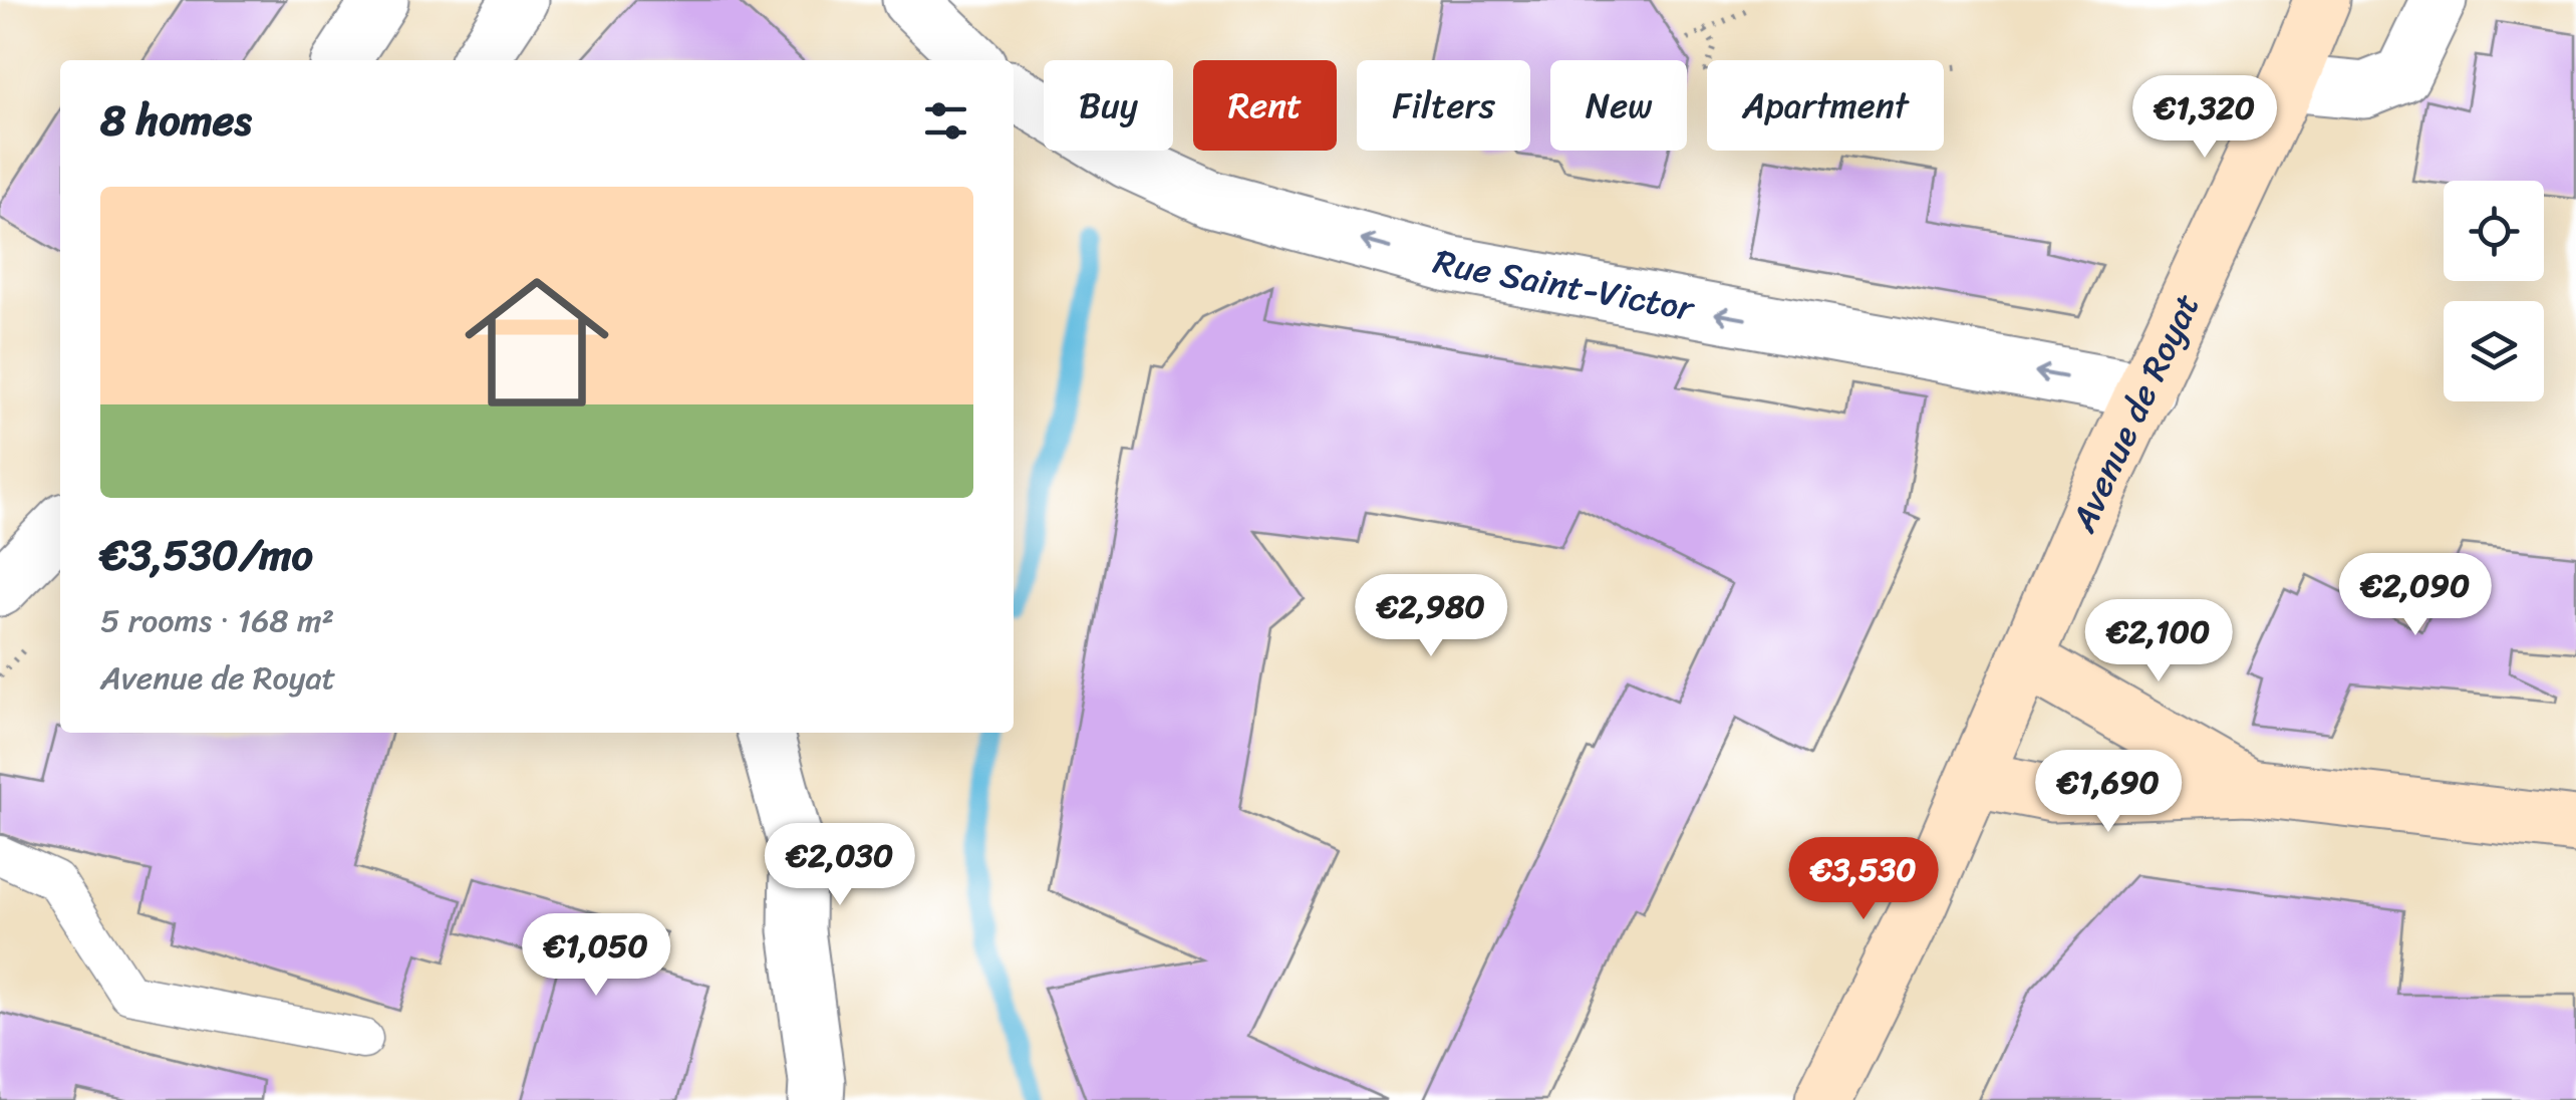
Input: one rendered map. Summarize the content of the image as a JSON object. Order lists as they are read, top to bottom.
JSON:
{
  "streets": {
    "main road": ["Avenue de Royat"],
    "street": ["Rue Saint-Victor"]
  },
  "crossings": [
    ["Rue Saint-Victor", "Avenue de Royat"]
  ],
  "one_way": ["Rue Saint-Victor"],
  "page": {
    "chip": [
      "Buy",
      "Rent",
      "Filters",
      "New",
      "Apartment"
    ],
    "heading": "8 homes",
    "price": [
      "€1,320",
      "€2,090",
      "€2,980",
      "€2,100",
      "€1,690",
      "€2,030",
      "€3,530",
      "€1,050"
    ],
    "list": [
      {
        "name": "€3,530/mo",
        "note": "5 rooms · 168 m² · Avenue de Royat"
      }
    ]
  }
}
